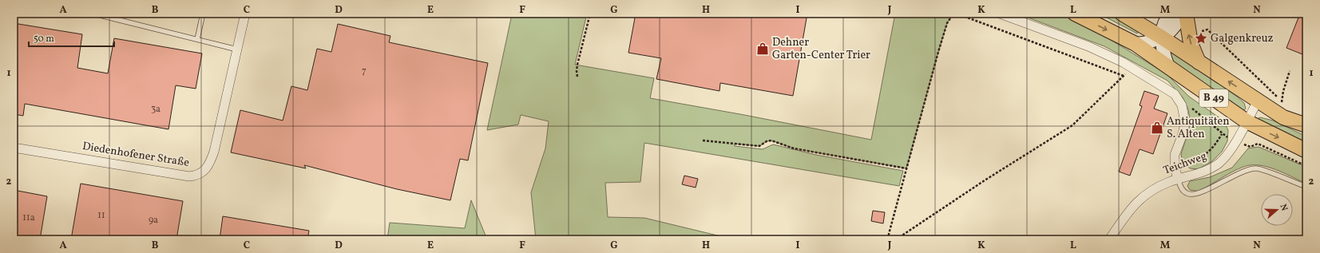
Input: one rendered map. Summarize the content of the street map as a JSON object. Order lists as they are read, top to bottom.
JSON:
{
  "streets": {
    "main road": ["B 49"],
    "street": ["Diedenhofener Straße", "Teichweg"]
  },
  "crossings": [
    ["B 49", "Teichweg"]
  ],
  "places": {
    "place": ["Galgenkreuz"],
    "shop": ["Dehner Garten-Center Trier", "Antiquitäten S. Alten"]
  },
  "house_numbers": [
    "7",
    "3a",
    "11",
    "11a",
    "9a"
  ],
  "scale_bar": "50 m",
  "north": "right",
  "grid": {
    "columns": [
      "A",
      "B",
      "C",
      "D",
      "E",
      "F",
      "G",
      "H",
      "I",
      "J",
      "K",
      "L",
      "M",
      "N"
    ],
    "rows": ["1", "2"]
  }
}
